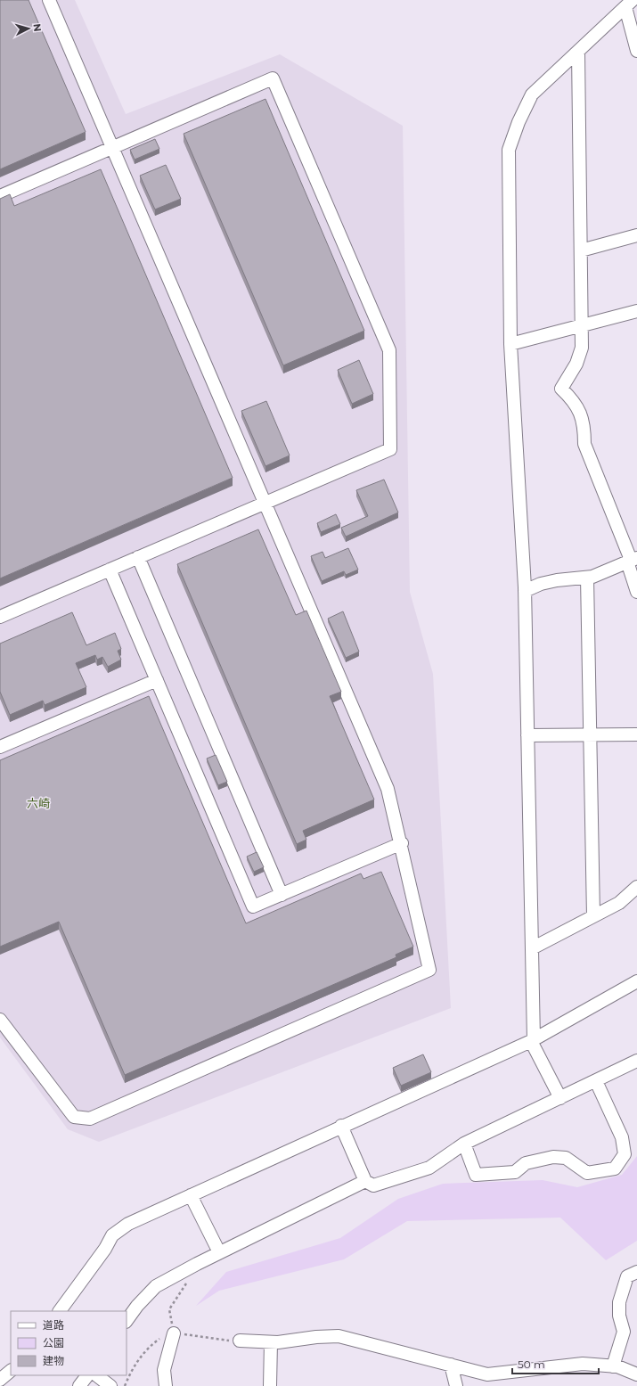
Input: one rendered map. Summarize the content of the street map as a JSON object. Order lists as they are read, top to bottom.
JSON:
{
  "districts": ["六崎"],
  "legend": ["道路", "公園", "建物"],
  "scale_bar": "50 m",
  "north": "right"
}
